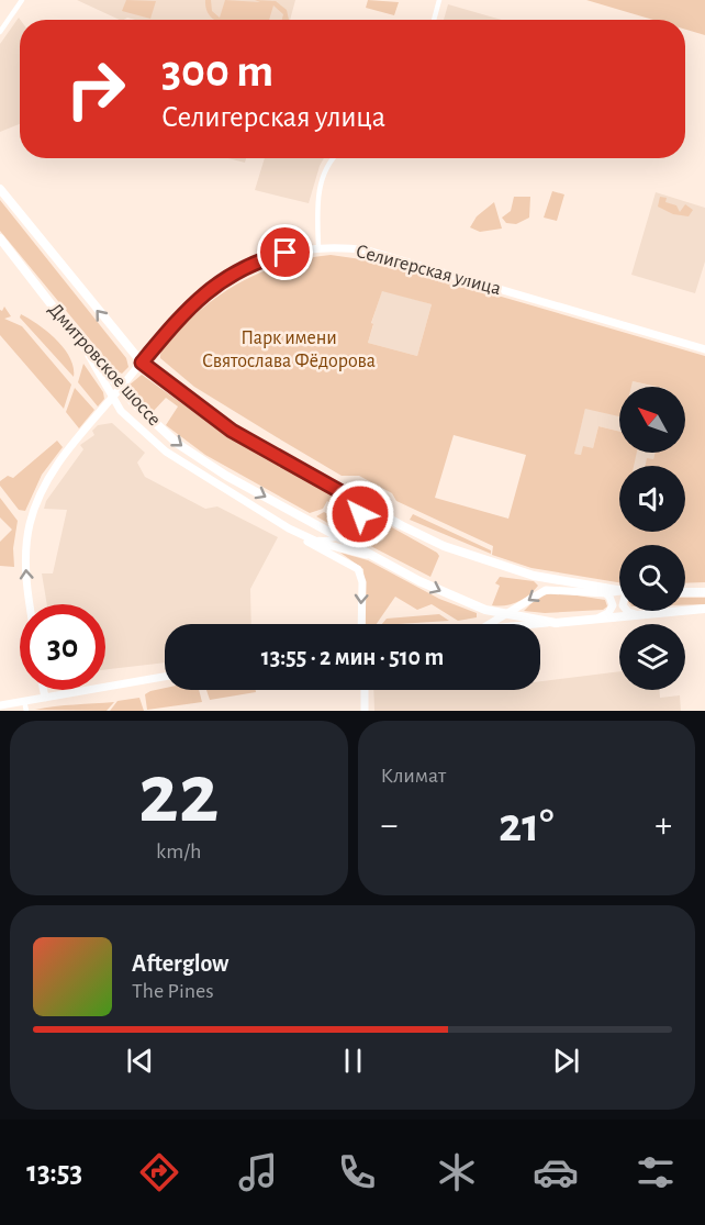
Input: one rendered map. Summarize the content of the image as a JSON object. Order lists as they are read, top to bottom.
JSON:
{
  "streets": {
    "main road": ["Дмитровское шоссе"],
    "street": ["Селигерская улица"]
  },
  "crossings": [
    ["Селигерская улица", "Дмитровское шоссе"]
  ],
  "parks": ["Парк имени Святослава Фёдорова"],
  "north": "top left",
  "page": {
    "turn": ["300 m", "Селигерская улица"],
    "limit": "30",
    "trip": "13:55 · 2 мин · 510 m",
    "tile": [
      ["22", "km/h"],
      "Климат"
    ],
    "heat": ["−", "21°", "+"],
    "song": ["Afterglow", "The Pines"],
    "tabs": "13:53"
  }
}
